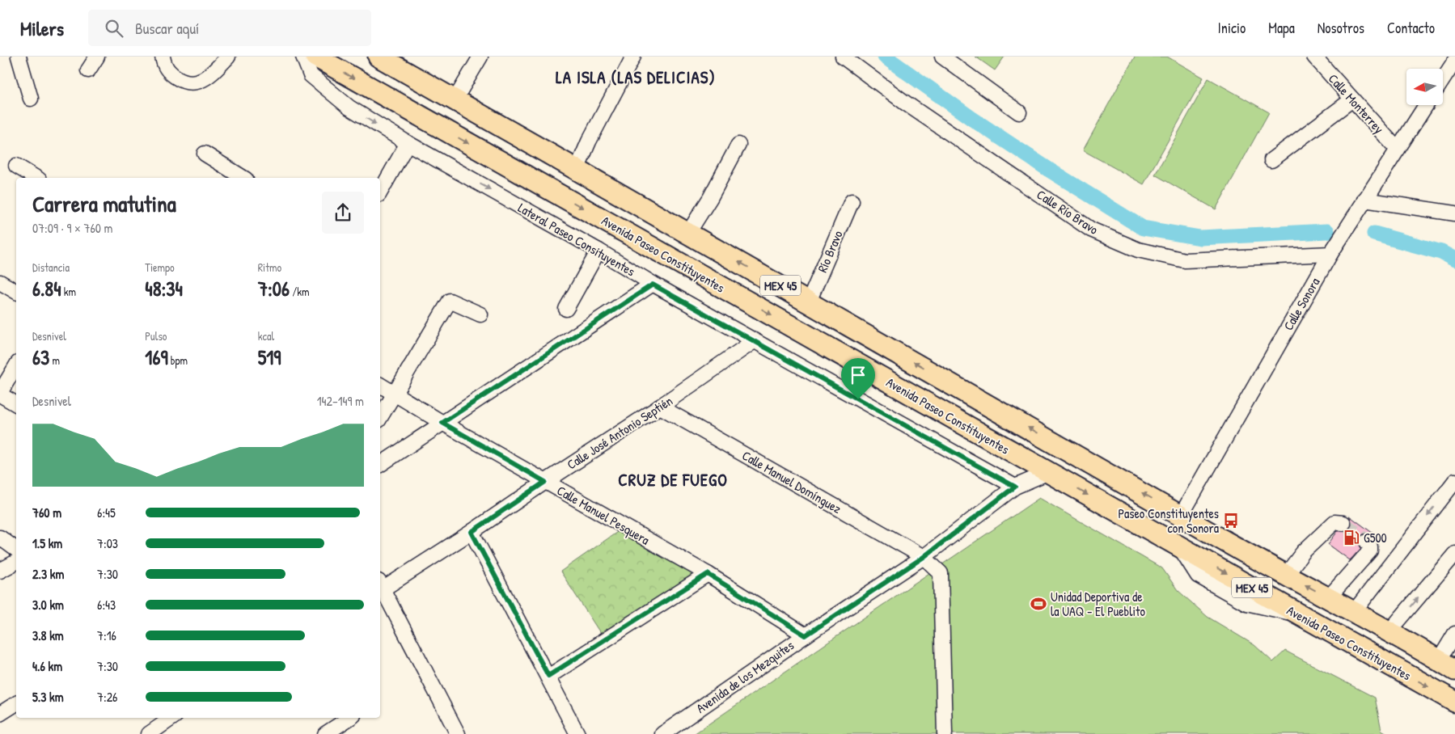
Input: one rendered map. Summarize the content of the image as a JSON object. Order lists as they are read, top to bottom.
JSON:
{
  "streets": {
    "highway": ["Avenida Paseo Constituyentes", "MEX 45"],
    "street": [
      "Calle Monterrey",
      "Calle Río Bravo",
      "Lateral Paseo Consituyentes",
      "Río Bravo",
      "Calle Sonora",
      "Calle José Antonio Septién",
      "Calle Manuel Domínguez",
      "Calle Manuel Pesquera",
      "Avenida de los Mezquites"
    ]
  },
  "crossings": [
    ["Calle Monterrey", "Calle Sonora"],
    ["Calle Río Bravo", "Calle Sonora"],
    ["Lateral Paseo Consituyentes", "Calle José Antonio Septién"],
    ["Lateral Paseo Consituyentes", "Avenida de los Mezquites"],
    ["Río Bravo", "MEX 45"],
    ["Avenida Paseo Constituyentes", "Avenida de los Mezquites"],
    ["MEX 45", "Calle Sonora"],
    ["Calle José Antonio Septién", "Calle Manuel Domínguez"],
    ["Calle José Antonio Septién", "Calle Manuel Pesquera"],
    ["Calle Manuel Domínguez", "Avenida de los Mezquites"],
    ["Calle Manuel Pesquera", "Avenida de los Mezquites"]
  ],
  "one_way": ["Lateral Paseo Consituyentes"],
  "districts": ["LA ISLA (LAS DELICIAS)", "CRUZ DE FUEGO"],
  "places": {
    "bus stop": ["Paseo Constituyentes con Sonora"],
    "fuel station": ["G500"],
    "sports": ["Unidad Deportiva de la UAQ - El Pueblito"]
  },
  "north": "left",
  "page": {
    "header": "Milers",
    "search": "Buscar aquí",
    "nav": [
      "Inicio",
      "Mapa",
      "Nosotros",
      "Contacto"
    ],
    "heading": ["Carrera matutina", "07:09 · 9 × 760 m"],
    "stats": [
      ["Distancia", "6.84 km"],
      ["Tiempo", "48:34"],
      ["Ritmo", "7:06 /km"],
      ["Desnivel", "63 m"],
      ["Pulso", "169 bpm"],
      ["kcal", "519"]
    ],
    "chart": ["Desnivel", "142–149 m"],
    "list": [
      {
        "name": "760 m",
        "note": "6:45"
      },
      {
        "name": "1.5 km",
        "note": "7:03"
      },
      {
        "name": "2.3 km",
        "note": "7:30"
      },
      {
        "name": "3.0 km",
        "note": "6:43"
      },
      {
        "name": "3.8 km",
        "note": "7:16"
      },
      {
        "name": "4.6 km",
        "note": "7:30"
      },
      {
        "name": "5.3 km",
        "note": "7:26"
      }
    ]
  }
}
